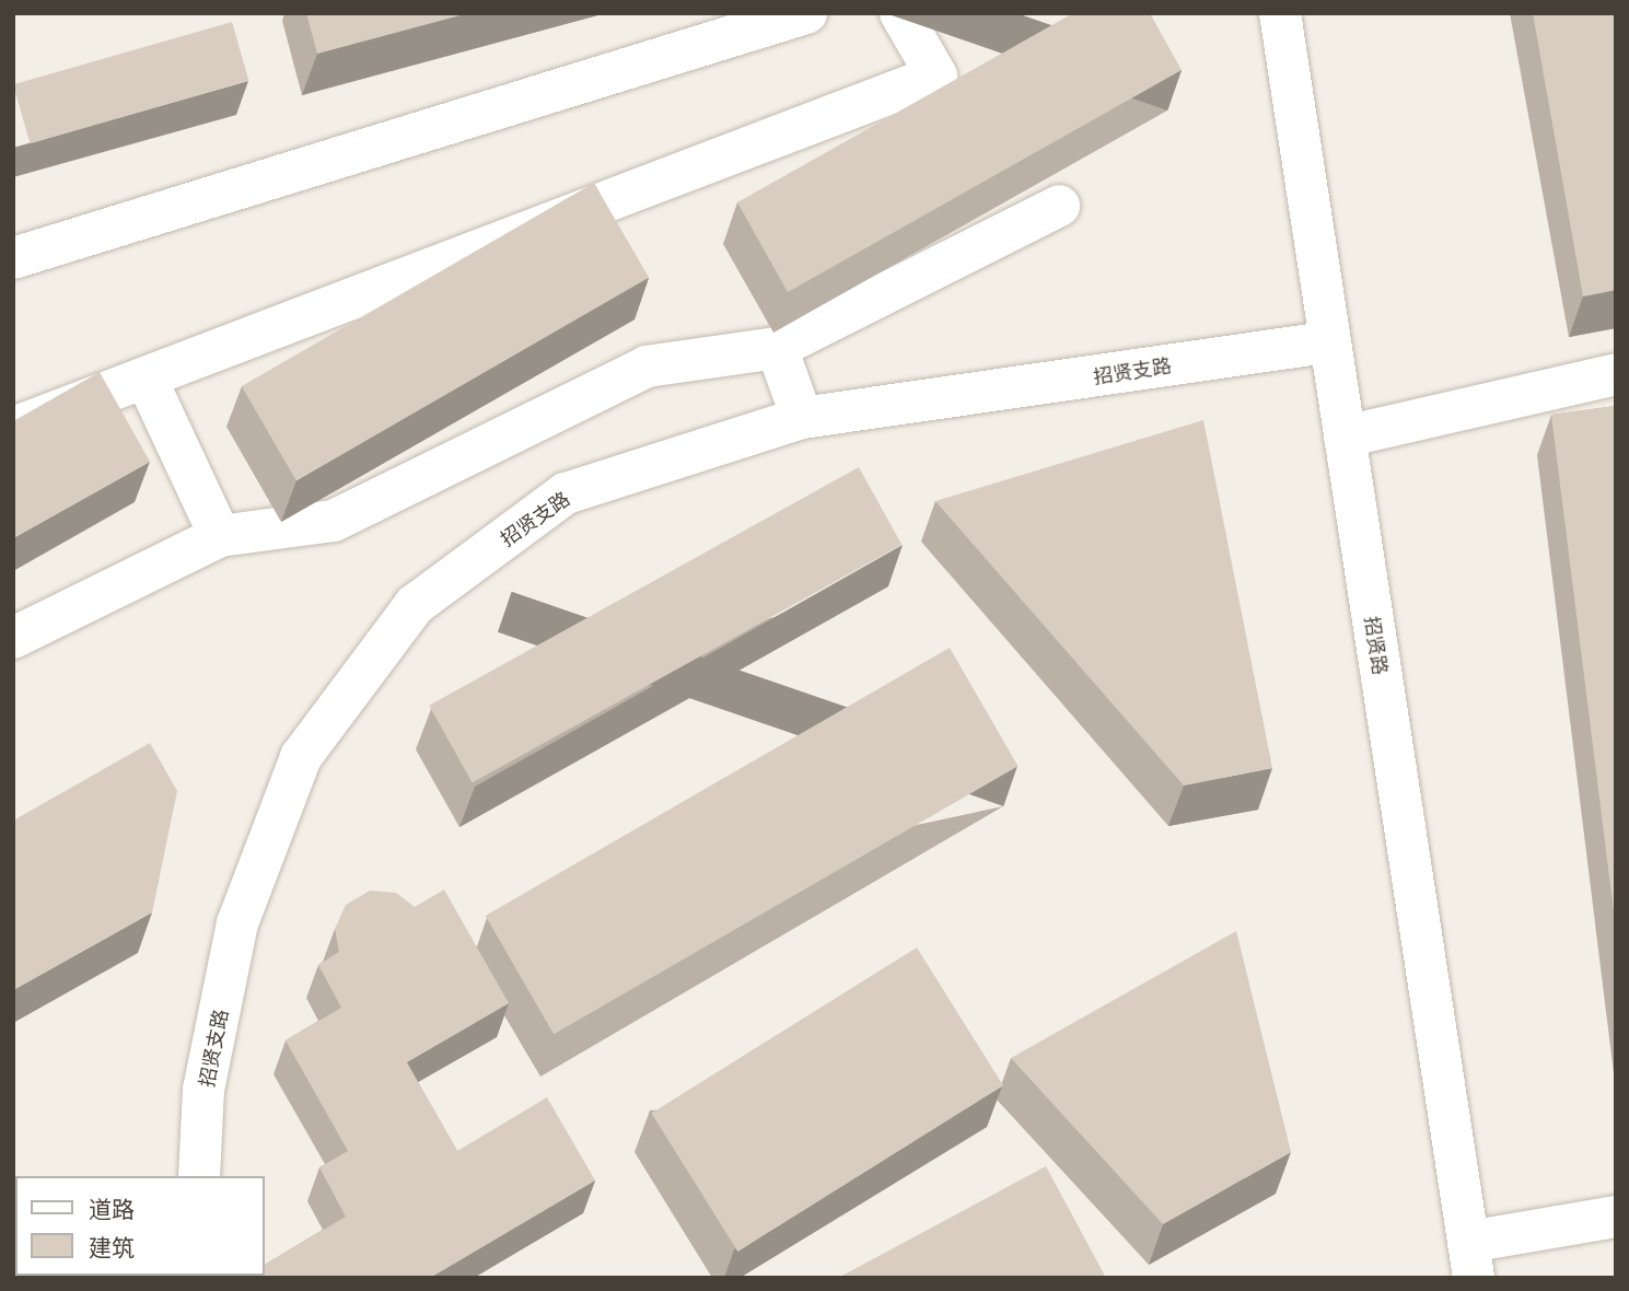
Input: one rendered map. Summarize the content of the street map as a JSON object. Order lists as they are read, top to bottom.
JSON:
{
  "streets": {
    "street": ["招贤支路", "招贤路"]
  },
  "crossings": [
    ["招贤支路", "招贤路"]
  ],
  "legend": ["道路", "建筑"]
}
